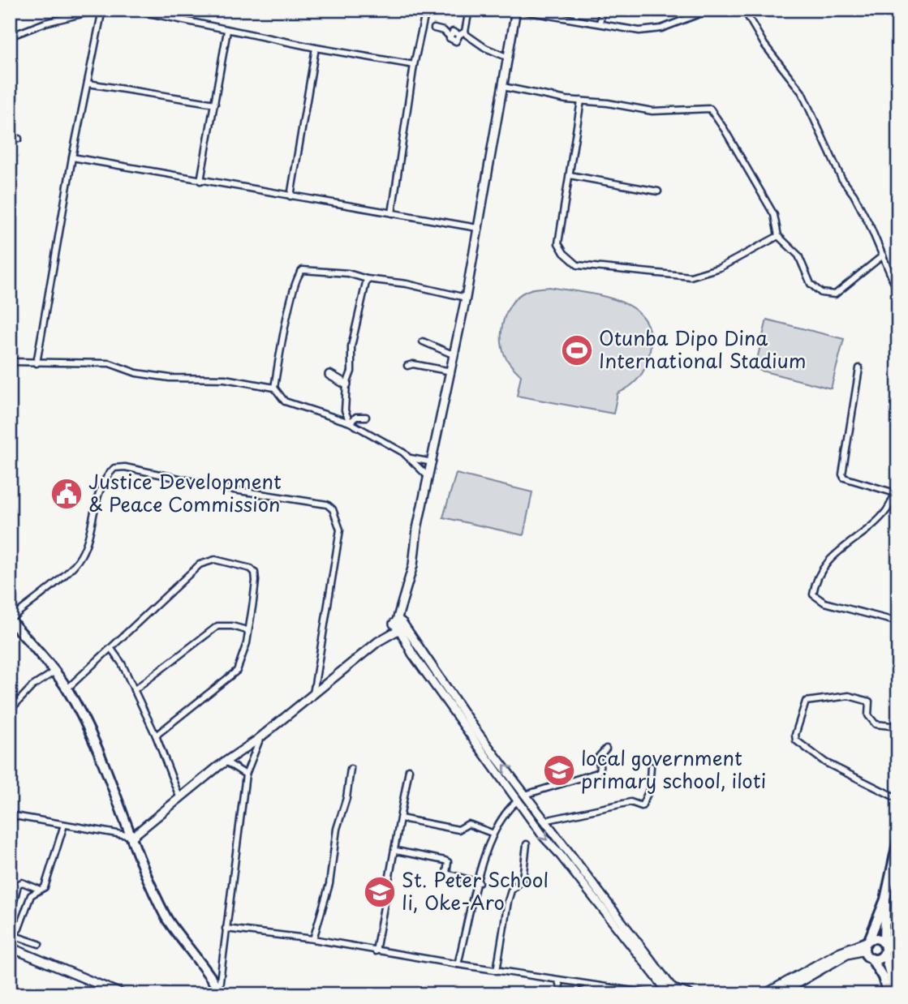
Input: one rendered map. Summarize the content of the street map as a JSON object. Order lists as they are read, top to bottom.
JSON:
{
  "places": {
    "sports": ["Otunba Dipo Dina International Stadium"],
    "public building": ["Justice Development & Peace Commission"],
    "school or university": ["local government primary school, iloti", "St. Peter School Ii, Oke-Aro"]
  }
}
